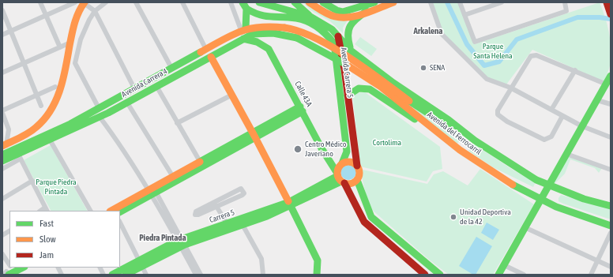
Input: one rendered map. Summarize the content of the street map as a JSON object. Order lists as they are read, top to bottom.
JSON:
{
  "streets": {
    "main road": [
      "Avenida Carrera 5",
      "Avenida Carrera 4",
      "Calle 43A",
      "Avenida del Ferrocarril",
      "Carrera 5"
    ]
  },
  "crossings": [
    ["Avenida Carrera 5", "Calle 43A"],
    ["Avenida Carrera 5", "Carrera 5"],
    ["Avenida Carrera 4", "Calle 43A"],
    ["Avenida Carrera 4", "Avenida del Ferrocarril"],
    ["Calle 43A", "Carrera 5"]
  ],
  "districts": ["Arkalena", "Piedra Pintada"],
  "parks": ["Parque Santa Helena", "Cortolima", "Parque Piedra Pintada"],
  "places": ["SENA", "Centro Médico Javeriano", "Unidad Deportiva de la 42"],
  "legend": ["Fast", "Slow", "Jam"]
}
